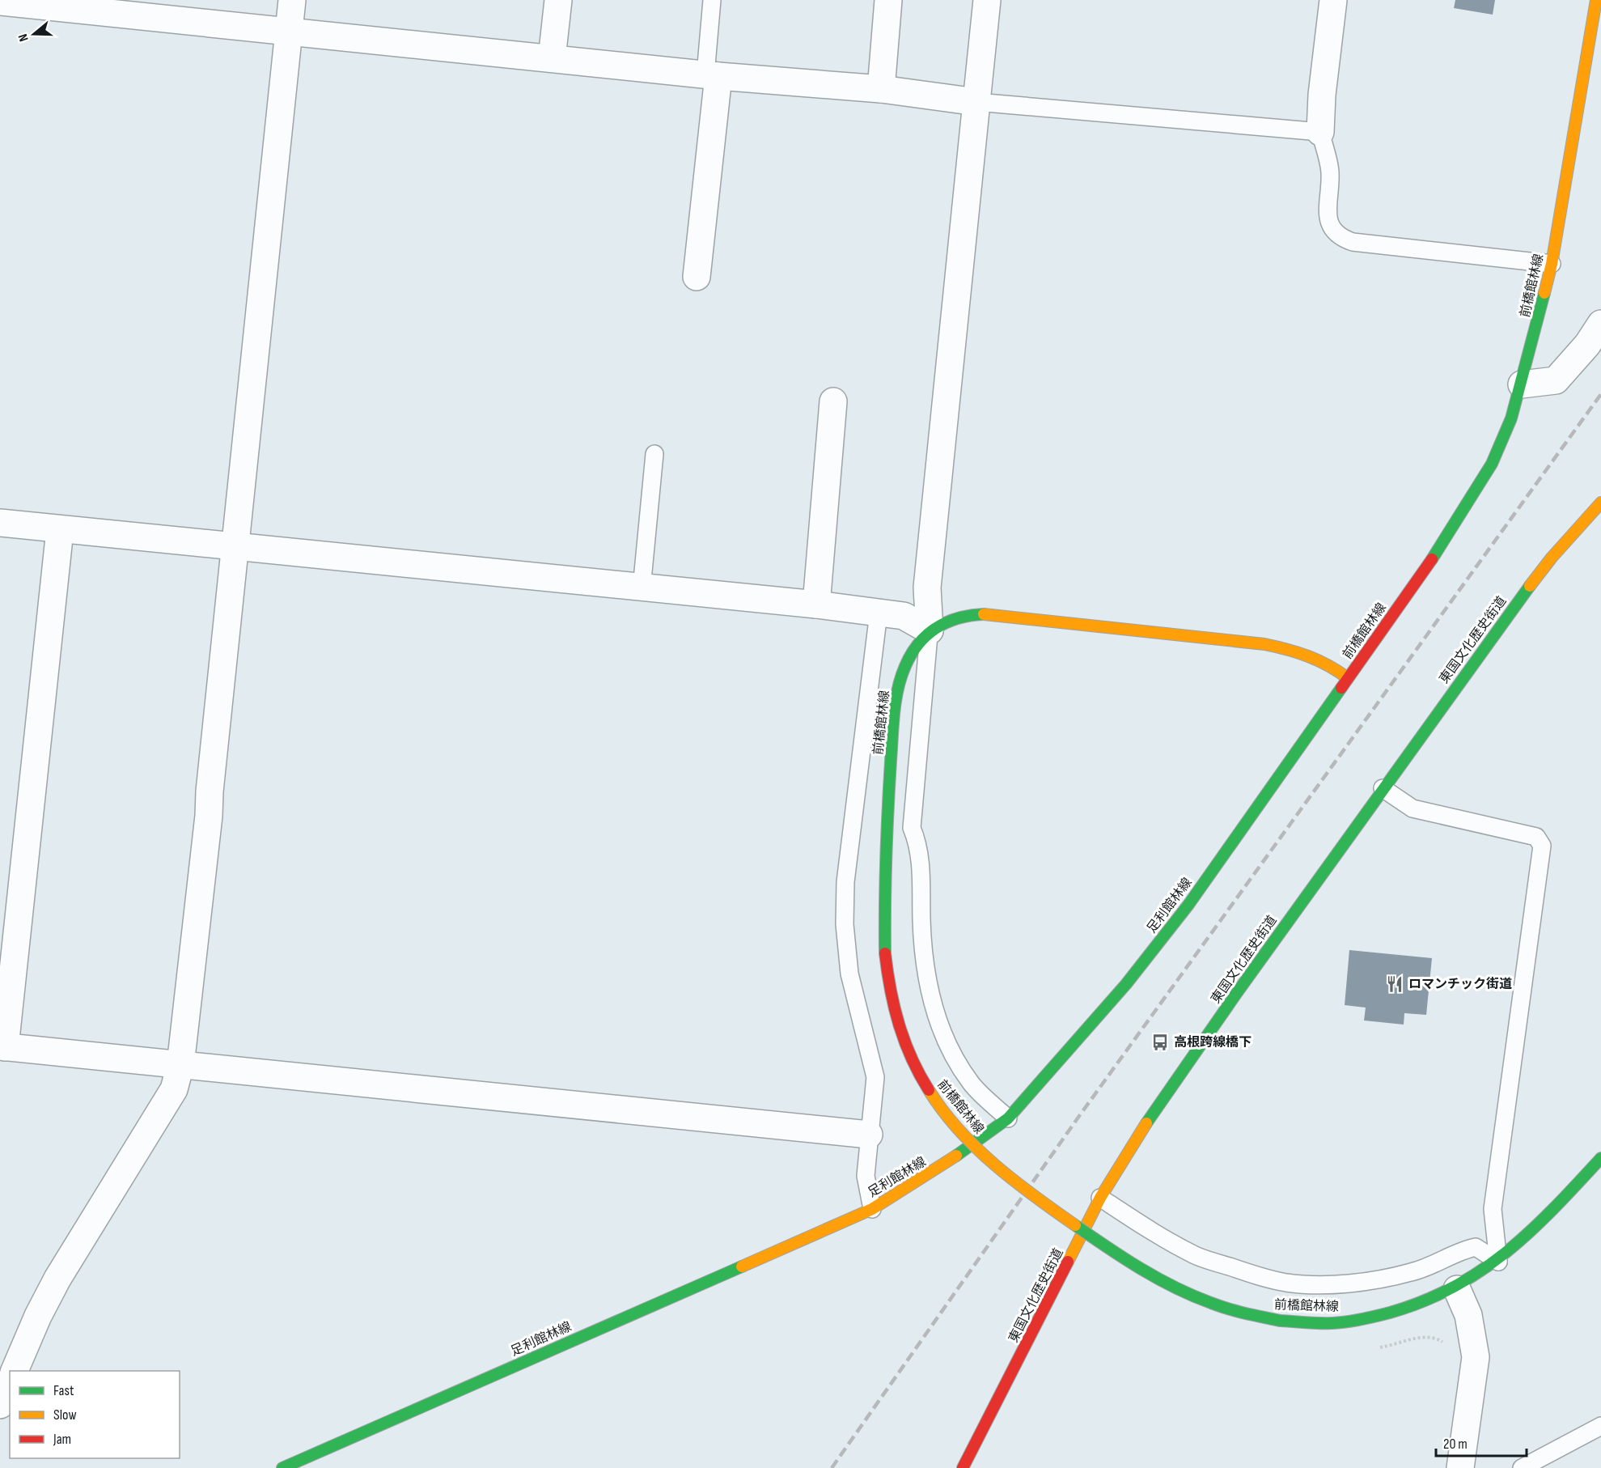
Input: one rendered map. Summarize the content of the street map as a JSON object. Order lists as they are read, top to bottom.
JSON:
{
  "streets": {
    "main road": ["前橋館林線", "東国文化歴史街道", "足利館林線"]
  },
  "crossings": [
    ["前橋館林線", "足利館林線"]
  ],
  "places": {
    "restaurant": ["ロマンチック街道"],
    "bus stop": ["高根跨線橋下"]
  },
  "legend": ["Fast", "Slow", "Jam"],
  "scale_bar": "20 m",
  "north": "left"
}
